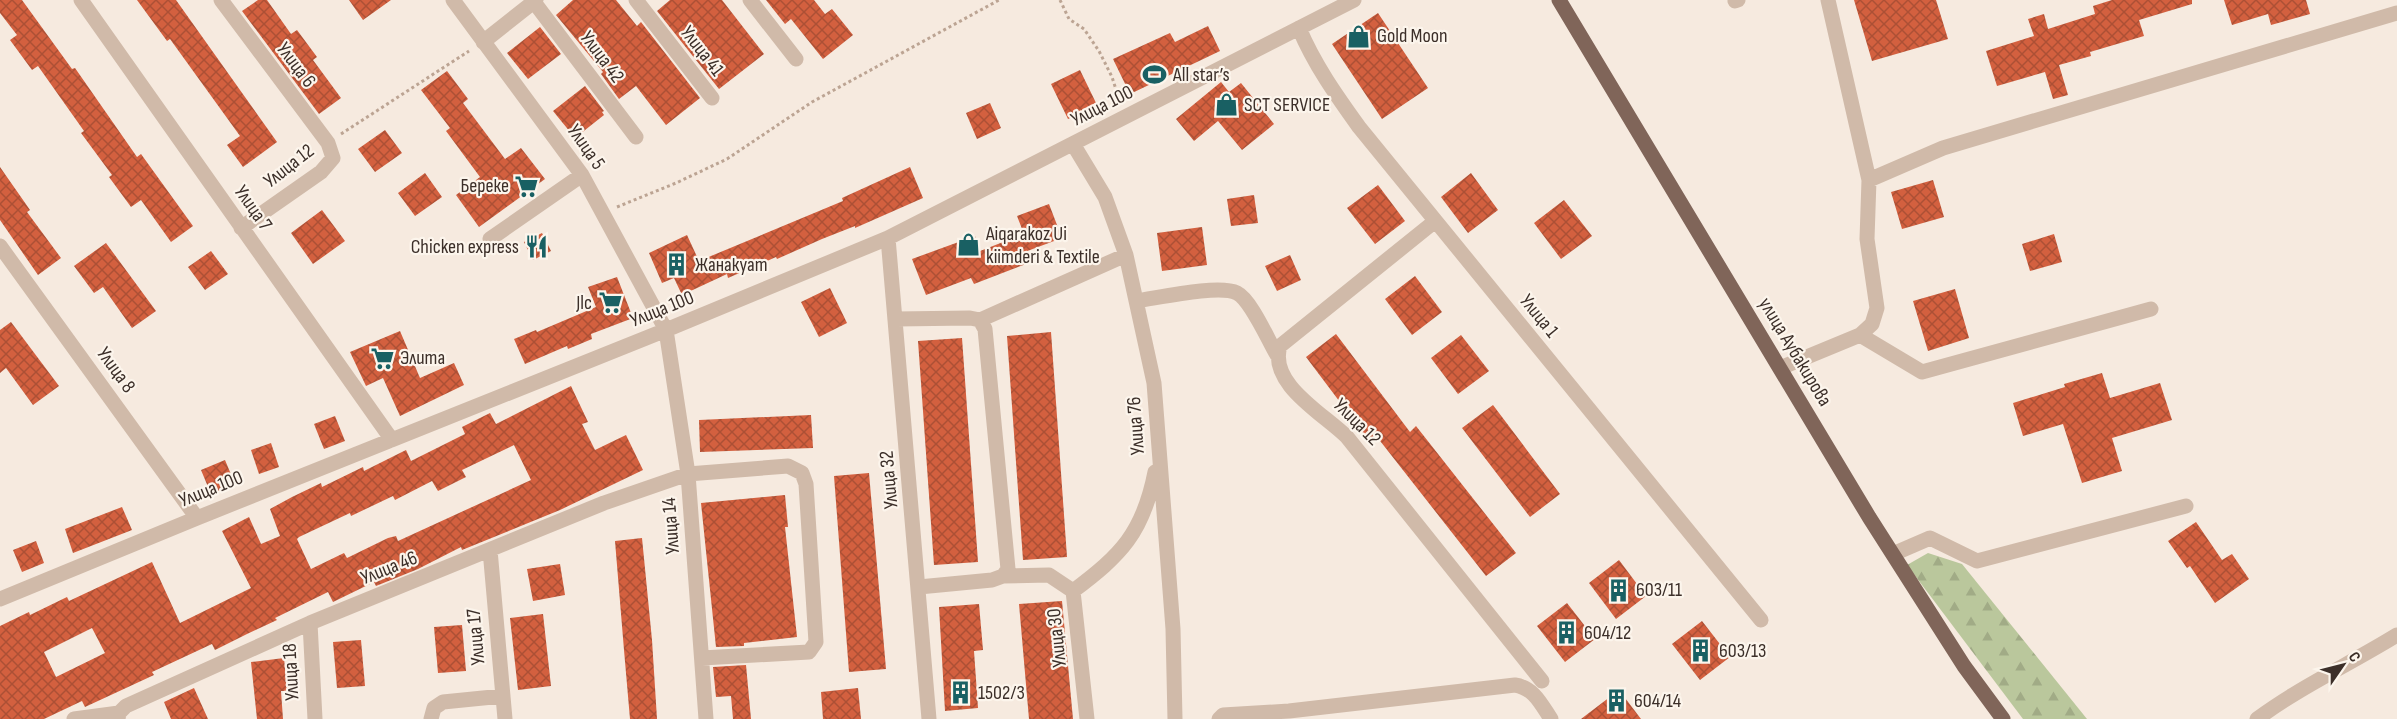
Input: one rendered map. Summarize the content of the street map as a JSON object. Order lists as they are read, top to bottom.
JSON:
{
  "streets": {
    "main road": ["улица Аубакирова"],
    "street": [
      "Улица 41",
      "Улица 42",
      "Улица 6",
      "Улица 100",
      "Улица 5",
      "Улица 12",
      "Улица 7",
      "Улица 1",
      "Улица 8",
      "Улица 76",
      "Улица 32",
      "Улица 14",
      "Улица 46",
      "Улица 17",
      "Улица 30",
      "Улица 18"
    ]
  },
  "crossings": [
    ["Улица 6", "Улица 12"],
    ["Улица 100", "Улица 5"],
    ["Улица 100", "Улица 7"],
    ["Улица 100", "Улица 1"],
    ["Улица 100", "Улица 8"],
    ["Улица 100", "Улица 76"],
    ["Улица 100", "Улица 32"],
    ["Улица 100", "Улица 14"],
    ["Улица 5", "Улица 14"],
    ["Улица 12", "Улица 7"],
    ["Улица 12", "Улица 76"],
    ["Улица 32", "Улица 30"],
    ["Улица 14", "Улица 46"],
    ["Улица 46", "Улица 17"],
    ["Улица 46", "Улица 18"]
  ],
  "places": {
    "shop": ["Gold Moon", "SCT SERVICE", "Aiqarakoz Ui kiimderi & Textile"],
    "sports": ["All star’s"],
    "supermarket": ["Береке", "Jlc", "Элита"],
    "restaurant": ["Chicken express"],
    "building": [
      "Жанакуат",
      "603/11",
      "604/12",
      "603/13",
      "1502/3",
      "604/14"
    ]
  },
  "north": "top right"
}
